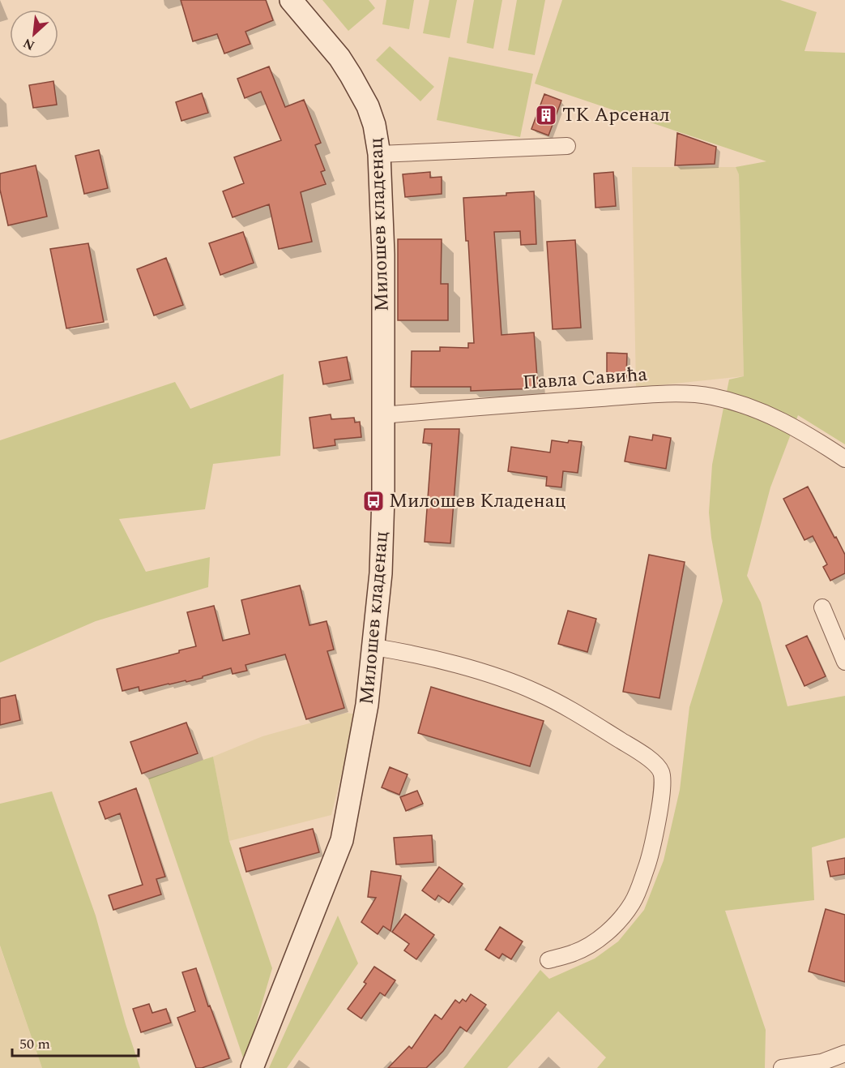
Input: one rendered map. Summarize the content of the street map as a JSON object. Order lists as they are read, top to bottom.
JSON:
{
  "streets": {
    "street": ["Милошев кладенац", "Павла Савића"]
  },
  "crossings": [
    ["Милошев кладенац", "Павла Савића"]
  ],
  "places": {
    "building": ["ТК Арсенал"],
    "bus stop": ["Милошев Кладенац"]
  },
  "scale_bar": "50 m",
  "north": "bottom left"
}
